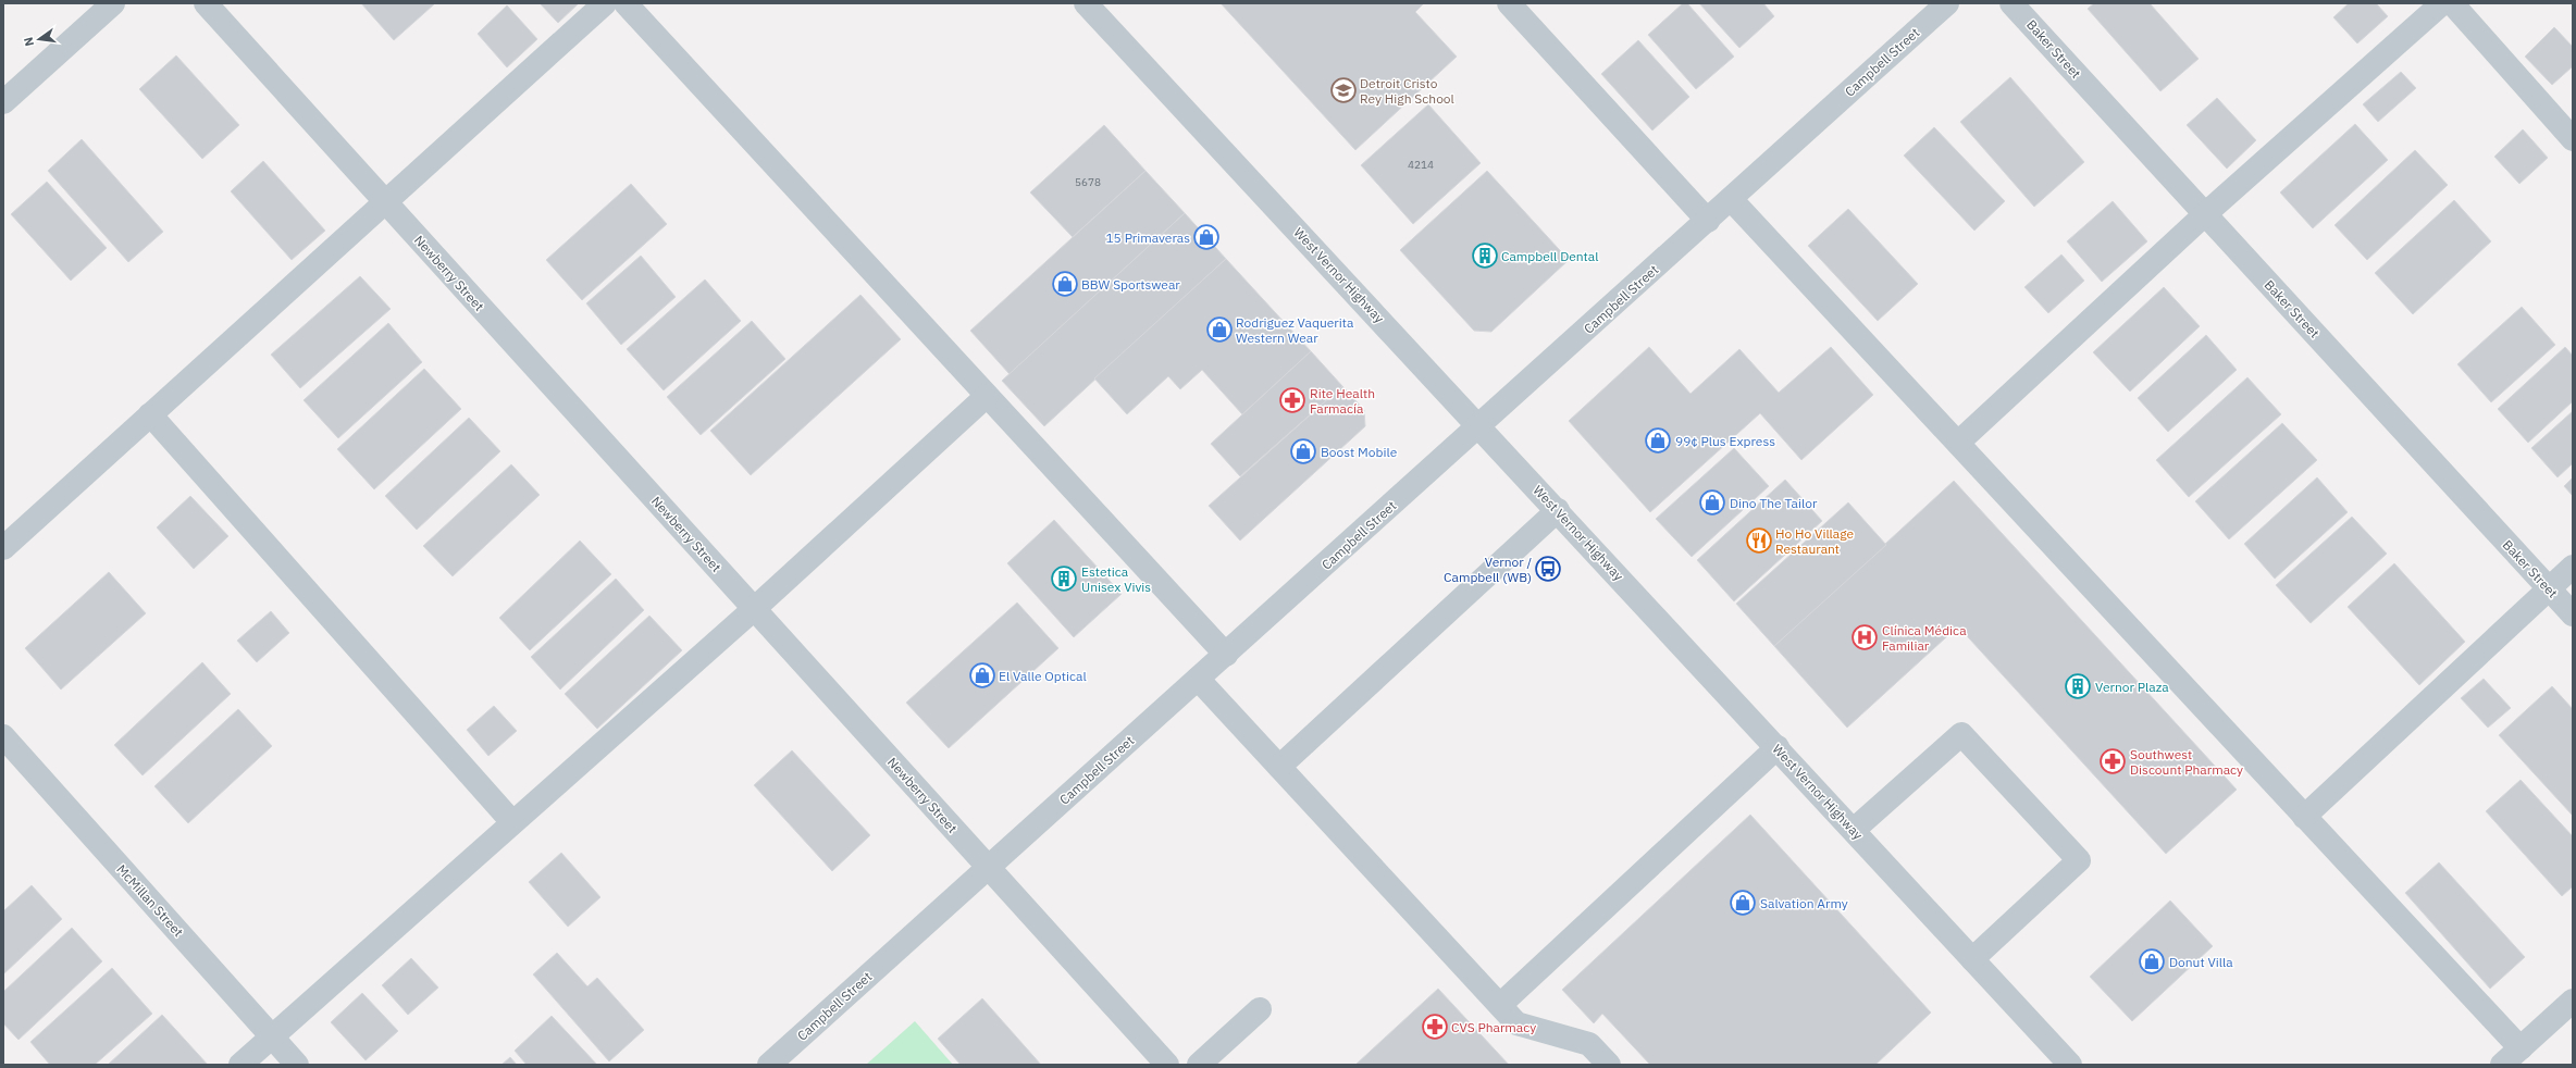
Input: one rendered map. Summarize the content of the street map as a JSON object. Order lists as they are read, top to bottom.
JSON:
{
  "streets": {
    "street": [
      "Baker Street",
      "Campbell Street",
      "Newberry Street",
      "West Vernor Highway",
      "McMillan Street"
    ]
  },
  "crossings": [
    ["Campbell Street", "Newberry Street"],
    ["Campbell Street", "West Vernor Highway"]
  ],
  "places": {
    "school or university": ["Detroit Cristo Rey High School"],
    "shop": [
      "15 Primaveras",
      "BBW Sportswear",
      "Rodriguez Vaquerita Western Wear",
      "99¢ Plus Express",
      "Boost Mobile",
      "Dino The Tailor",
      "El Valle Optical",
      "Salvation Army",
      "Donut Villa"
    ],
    "building": ["Campbell Dental", "Estetica Unisex Vivis", "Vernor Plaza"],
    "pharmacy": ["Rite Health Farmacía", "Southwest Discount Pharmacy", "CVS Pharmacy"],
    "restaurant": ["Ho Ho Village Restaurant"],
    "bus stop": ["Vernor / Campbell (WB)"],
    "hospital": ["Clínica Médica Familiar"]
  },
  "house_numbers": ["4214", "5678"],
  "north": "left"
}
